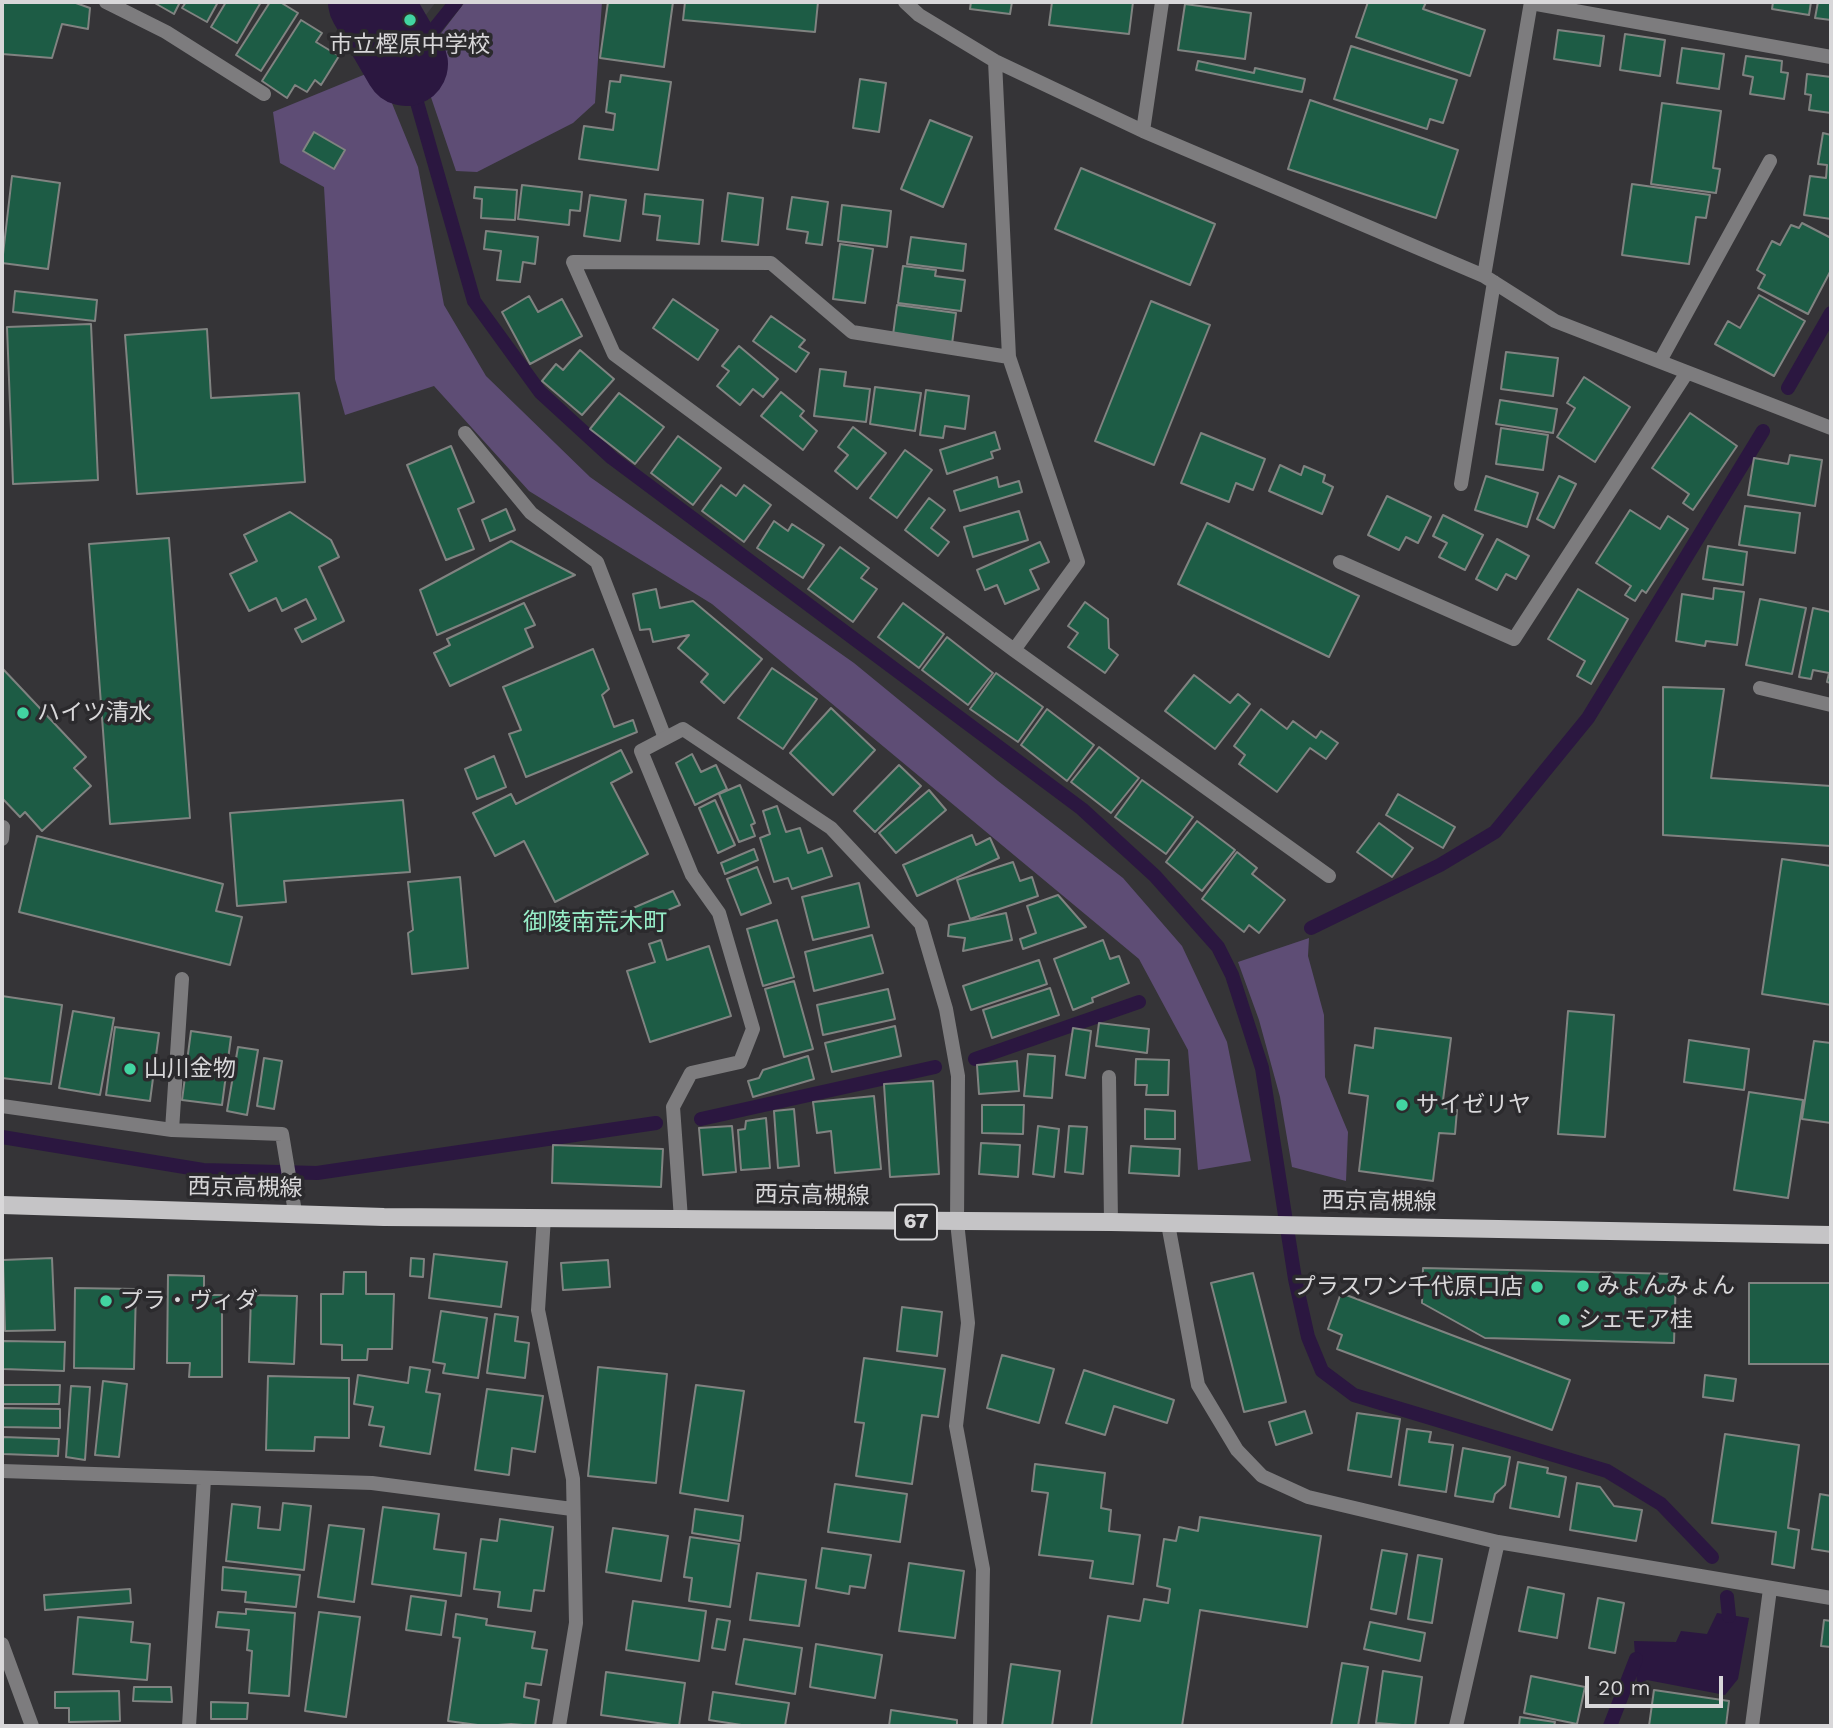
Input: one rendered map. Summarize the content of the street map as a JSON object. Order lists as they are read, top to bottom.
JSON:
{
  "streets": {
    "main road": ["西京高槻線", "67"]
  },
  "districts": ["御陵南荒木町"],
  "places": [
    "市立樫原中学校",
    "ハイツ清水",
    "山川金物",
    "サイゼリヤ",
    "みょんみょん",
    "プラスワン千代原口店",
    "プラ・ヴィダ",
    "シェモア桂"
  ],
  "scale_bar": "20 m"
}
